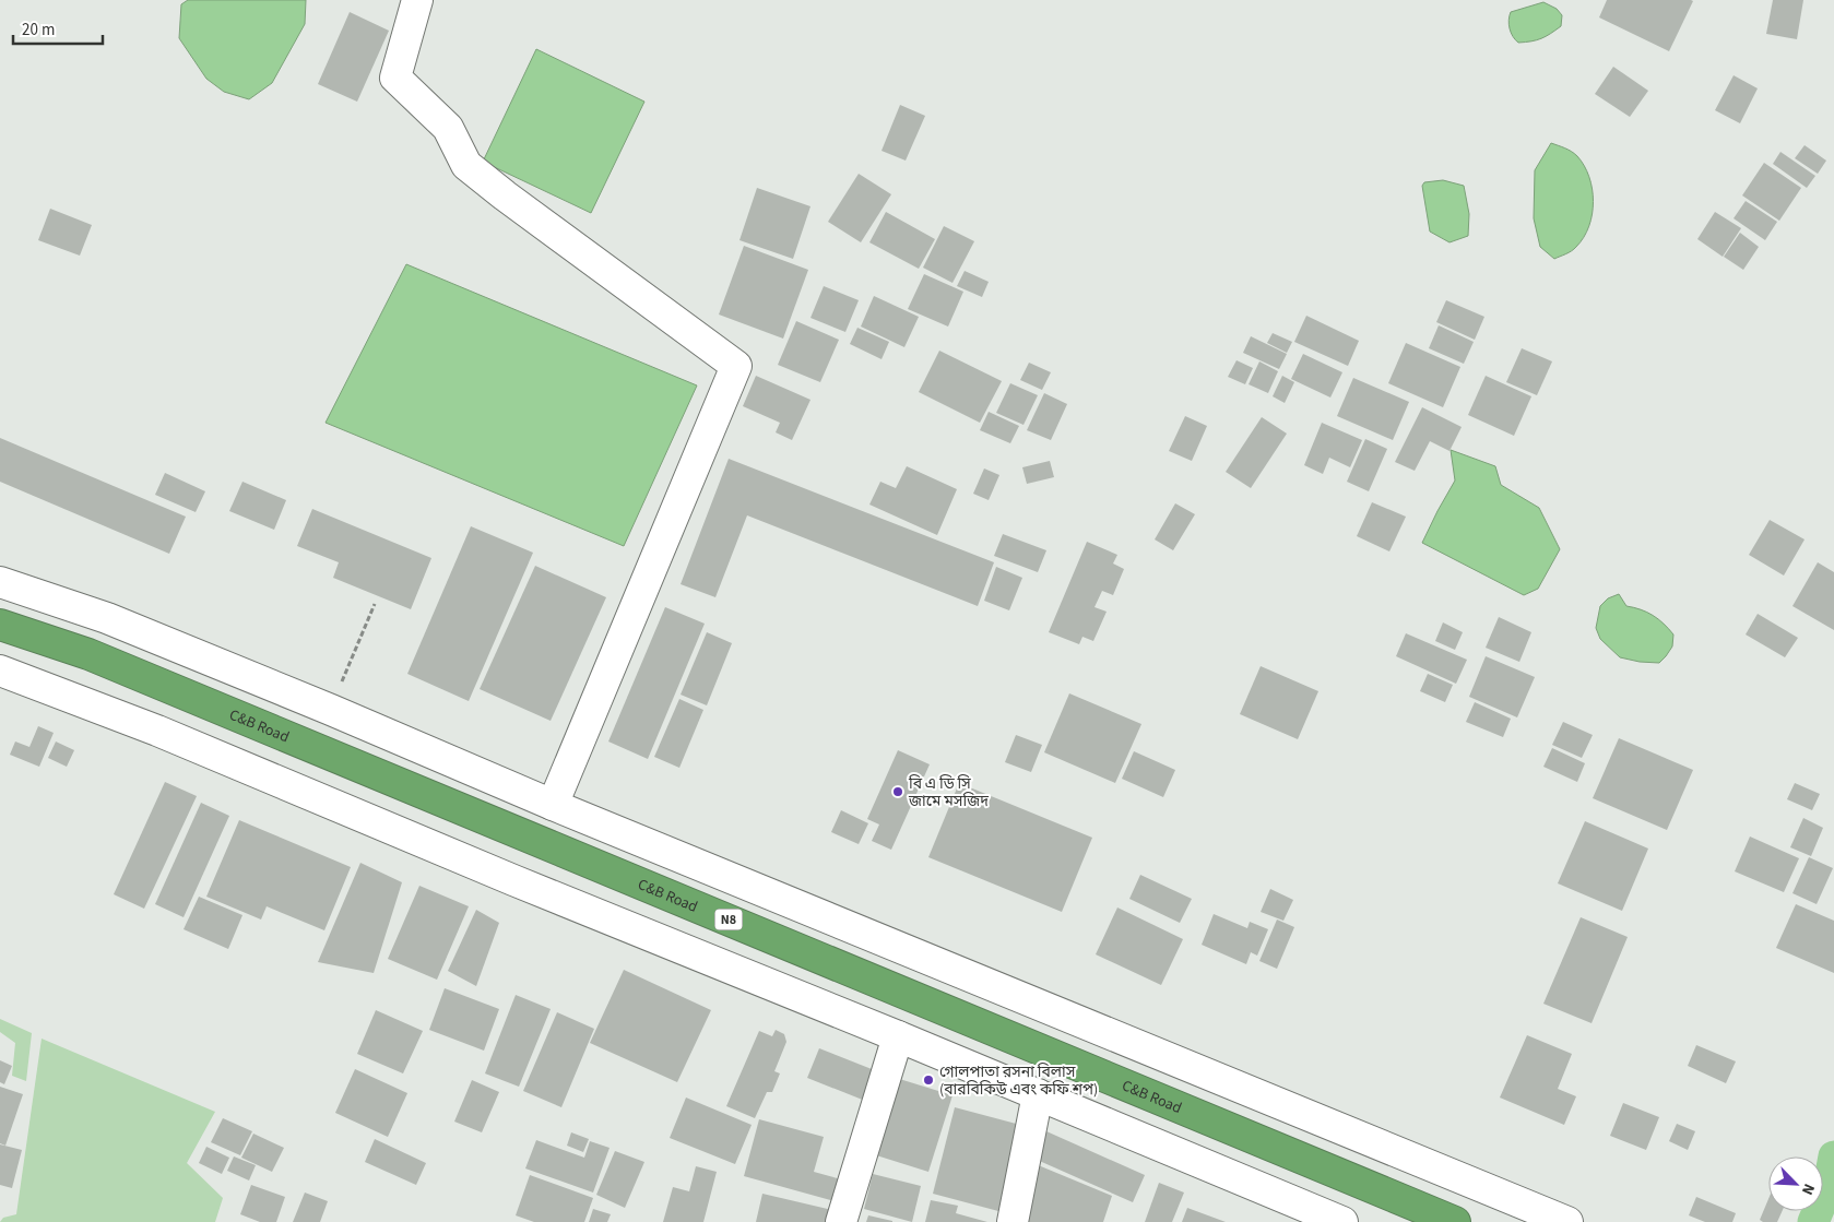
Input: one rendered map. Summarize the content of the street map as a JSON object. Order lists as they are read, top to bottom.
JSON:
{
  "streets": {
    "highway": ["C&B Road", "N8"]
  },
  "places": ["বি এ ডি সি জামে মসজিদ", "গোলপাতা রসনা বিলাস (বারবিকিউ এবং কফি শপ)"],
  "scale_bar": "20 m",
  "north": "bottom right"
}
